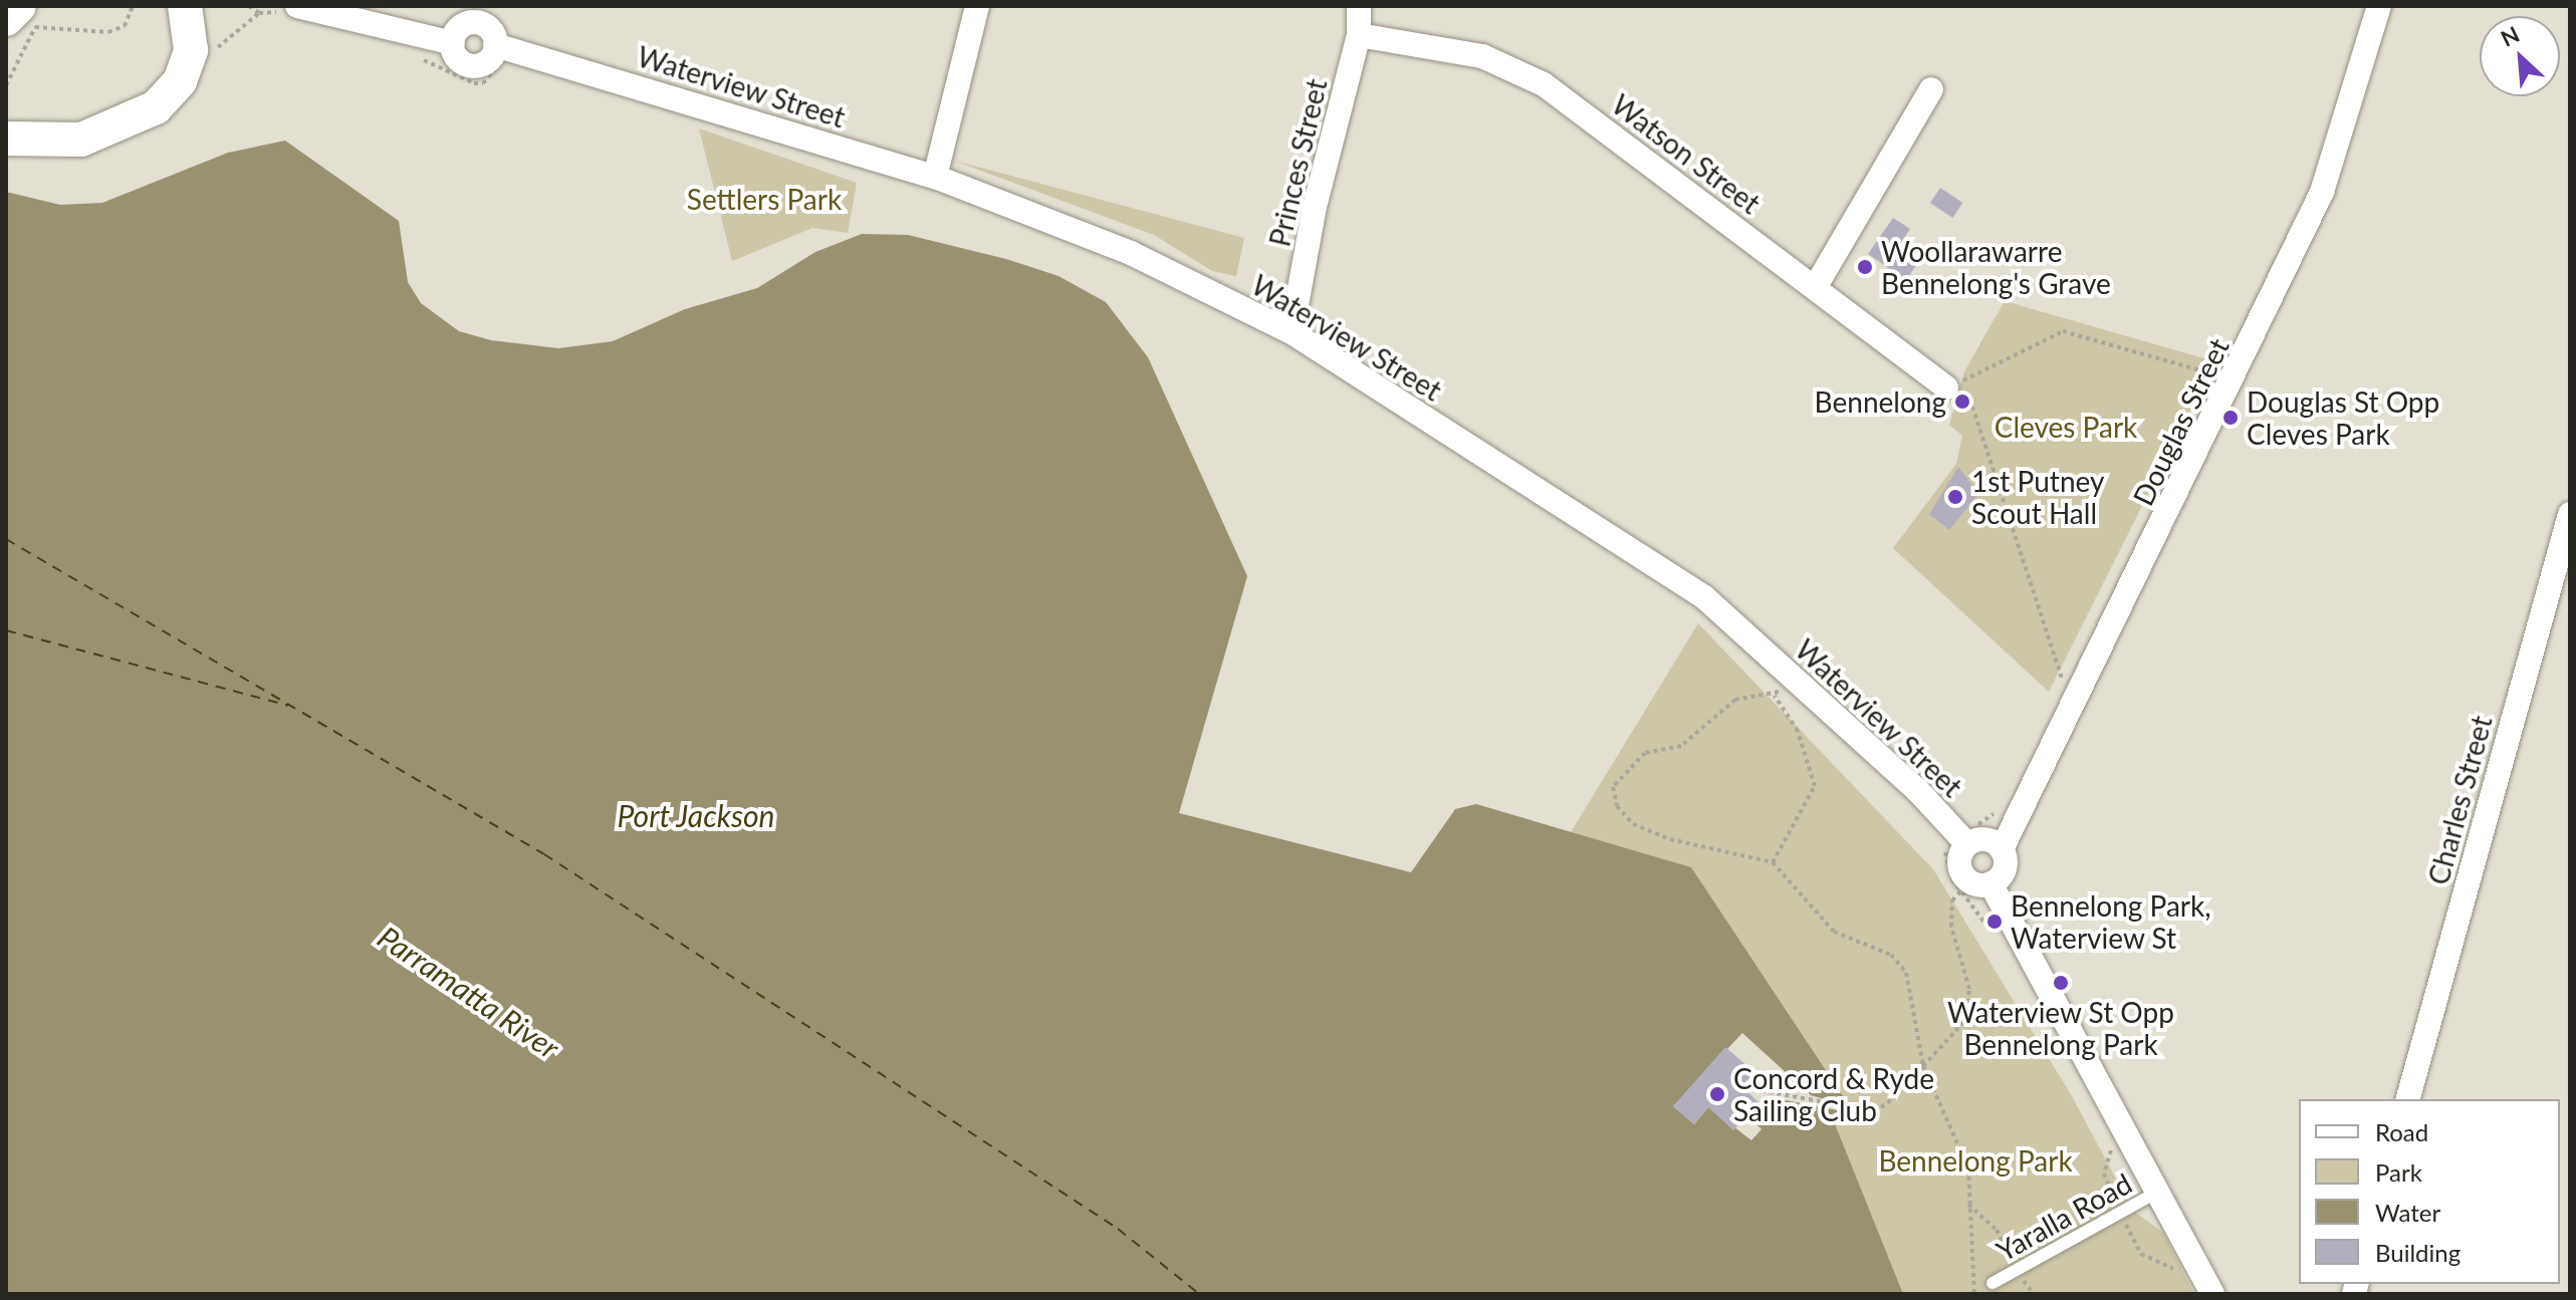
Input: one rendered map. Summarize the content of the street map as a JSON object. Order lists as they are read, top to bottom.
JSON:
{
  "streets": {
    "street": [
      "Waterview Street",
      "Watson Street",
      "Princes Street",
      "Douglas Street",
      "Charles Street"
    ],
    "lane": ["Yaralla Road"]
  },
  "crossings": [
    ["Waterview Street", "Princes Street"],
    ["Waterview Street", "Douglas Street"],
    ["Watson Street", "Princes Street"]
  ],
  "water": ["Port Jackson", "Parramatta River"],
  "parks": ["Settlers Park", "Cleves Park", "Bennelong Park"],
  "places": [
    "Woollarawarre Bennelong's Grave",
    "Bennelong",
    "Douglas St Opp Cleves Park",
    "1st Putney Scout Hall",
    "Bennelong Park, Waterview St",
    "Waterview St Opp Bennelong Park",
    "Concord & Ryde Sailing Club"
  ],
  "legend": [
    "Road",
    "Park",
    "Water",
    "Building"
  ],
  "north": "top left"
}
